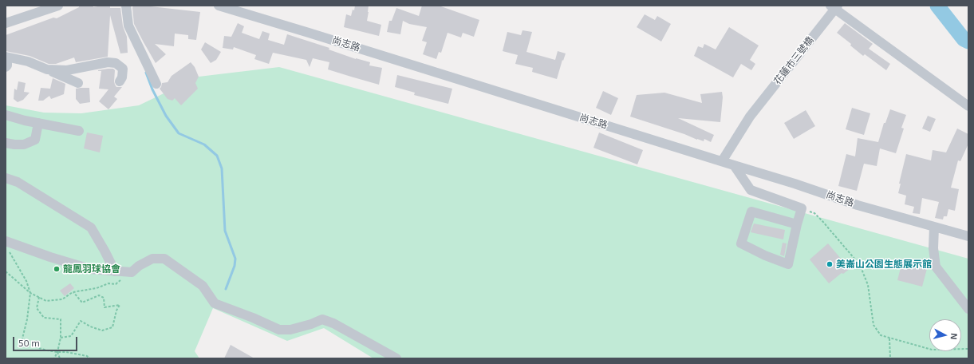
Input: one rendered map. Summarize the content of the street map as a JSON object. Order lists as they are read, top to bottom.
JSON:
{
  "streets": {
    "street": ["尚志路", "花蓮市三號橋"]
  },
  "crossings": [
    ["尚志路", "花蓮市三號橋"]
  ],
  "places": ["美崙山公園生態展示館", "龍鳳羽球協會"],
  "scale_bar": "50 m",
  "north": "right"
}
